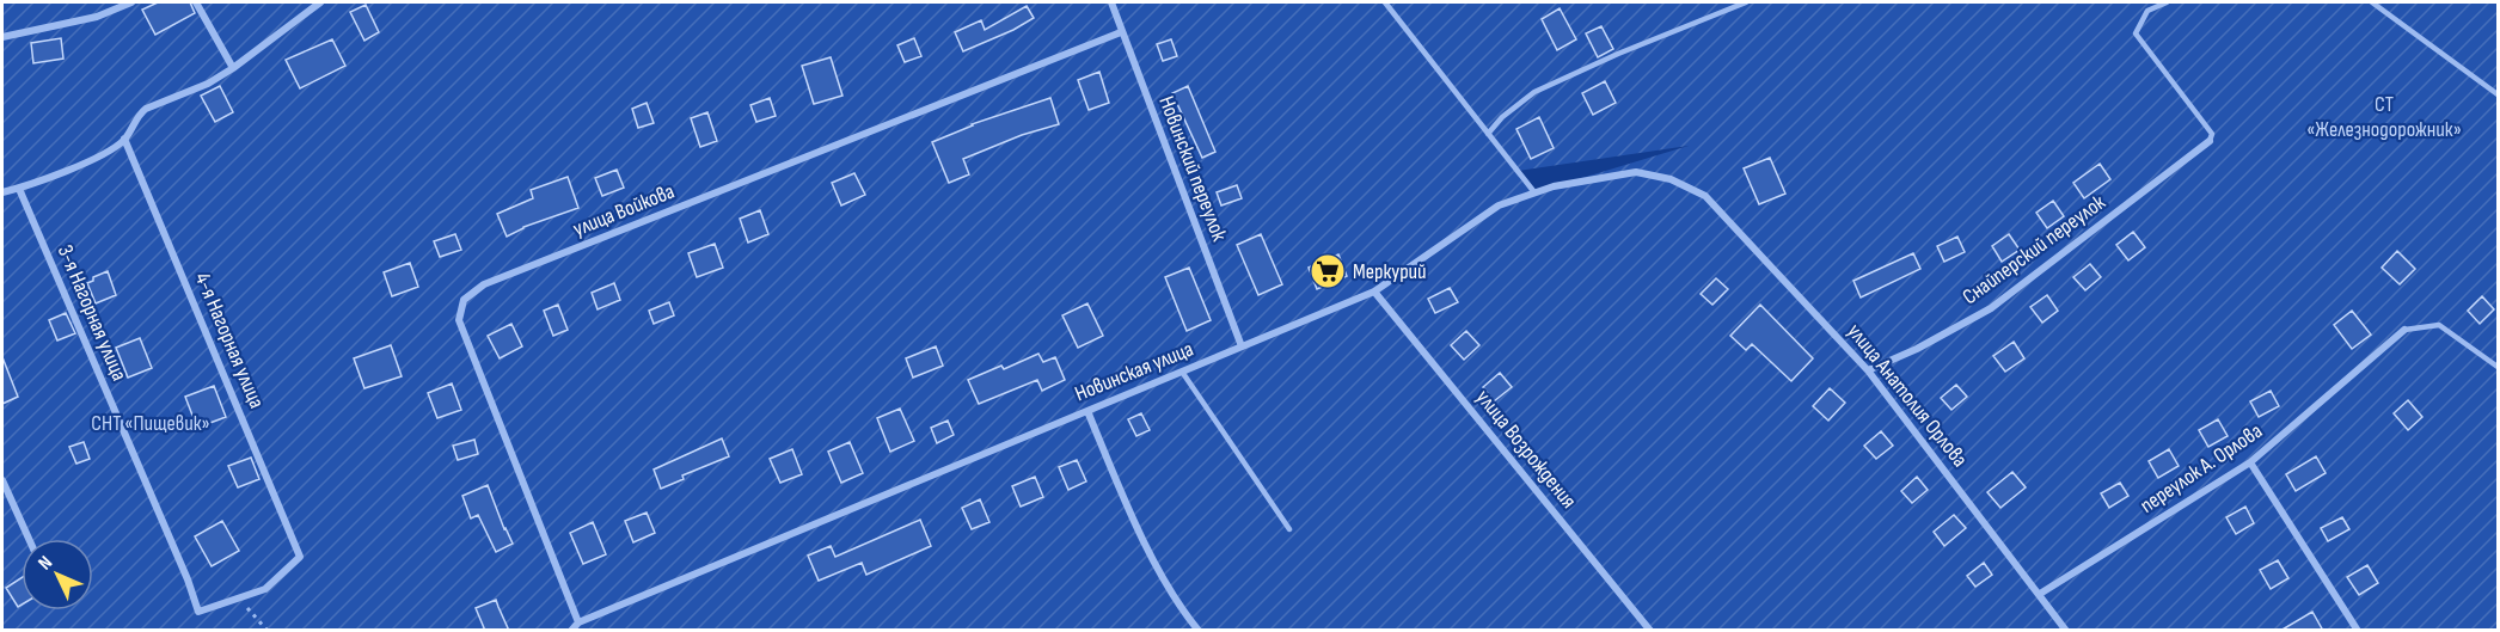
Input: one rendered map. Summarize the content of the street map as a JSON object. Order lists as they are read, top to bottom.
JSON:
{
  "streets": {
    "street": [
      "Новинский переулок",
      "улица Войкова",
      "Снайперский переулок",
      "3-я Нагорная улица",
      "4-я Нагорная улица",
      "Новинская улица",
      "улица Анатолия Орлова",
      "улица Возрождения",
      "переулок А. Орлова"
    ]
  },
  "crossings": [
    ["Новинский переулок", "улица Войкова"],
    ["Новинский переулок", "Новинская улица"],
    ["улица Войкова", "Новинская улица"],
    ["Снайперский переулок", "улица Анатолия Орлова"],
    ["3-я Нагорная улица", "4-я Нагорная улица"],
    ["Новинская улица", "улица Анатолия Орлова"],
    ["Новинская улица", "улица Возрождения"],
    ["улица Анатолия Орлова", "переулок А. Орлова"]
  ],
  "parks": ["СТ «Железнодорожник»", "СНТ «Пищевик»"],
  "places": {
    "supermarket": ["Меркурий"]
  },
  "north": "top left"
}
